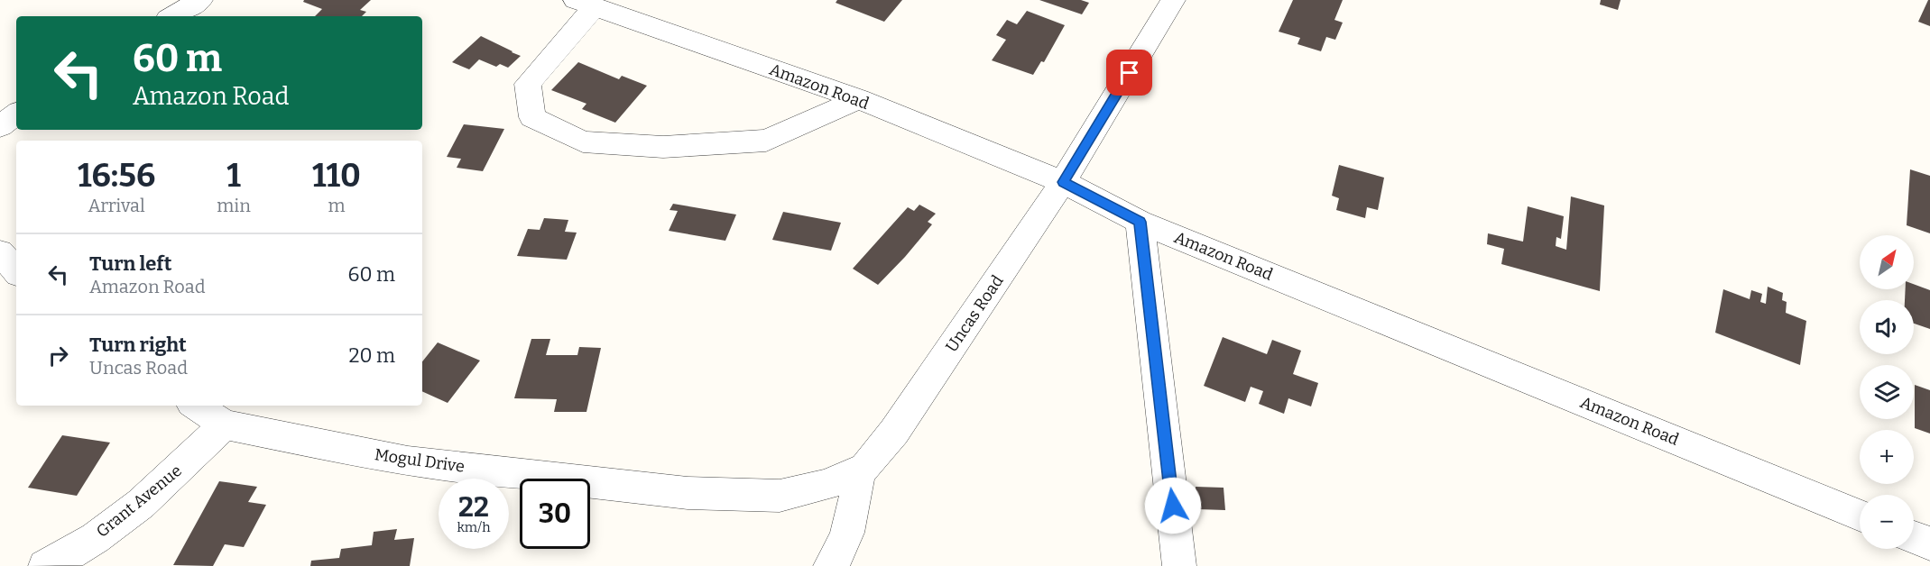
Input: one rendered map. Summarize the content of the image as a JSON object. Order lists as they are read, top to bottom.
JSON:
{
  "streets": {
    "street": [
      "Amazon Road",
      "Uncas Road",
      "Mogul Drive",
      "Grant Avenue"
    ]
  },
  "crossings": [
    ["Amazon Road", "Uncas Road"],
    ["Uncas Road", "Mogul Drive"],
    ["Mogul Drive", "Grant Avenue"]
  ],
  "north": "top right",
  "page": {
    "turn": ["60 m", "Amazon Road"],
    "eta": [
      "16:56",
      "Arrival",
      "1",
      "min",
      "110",
      "m"
    ],
    "list": [
      {
        "name": "Turn left",
        "note": "Amazon Road",
        "value": "60 m"
      },
      {
        "name": "Turn right",
        "note": "Uncas Road",
        "value": "20 m"
      }
    ],
    "map_buttons": ["+", "−"],
    "speed": "22 km/h",
    "limit": "30"
  }
}
